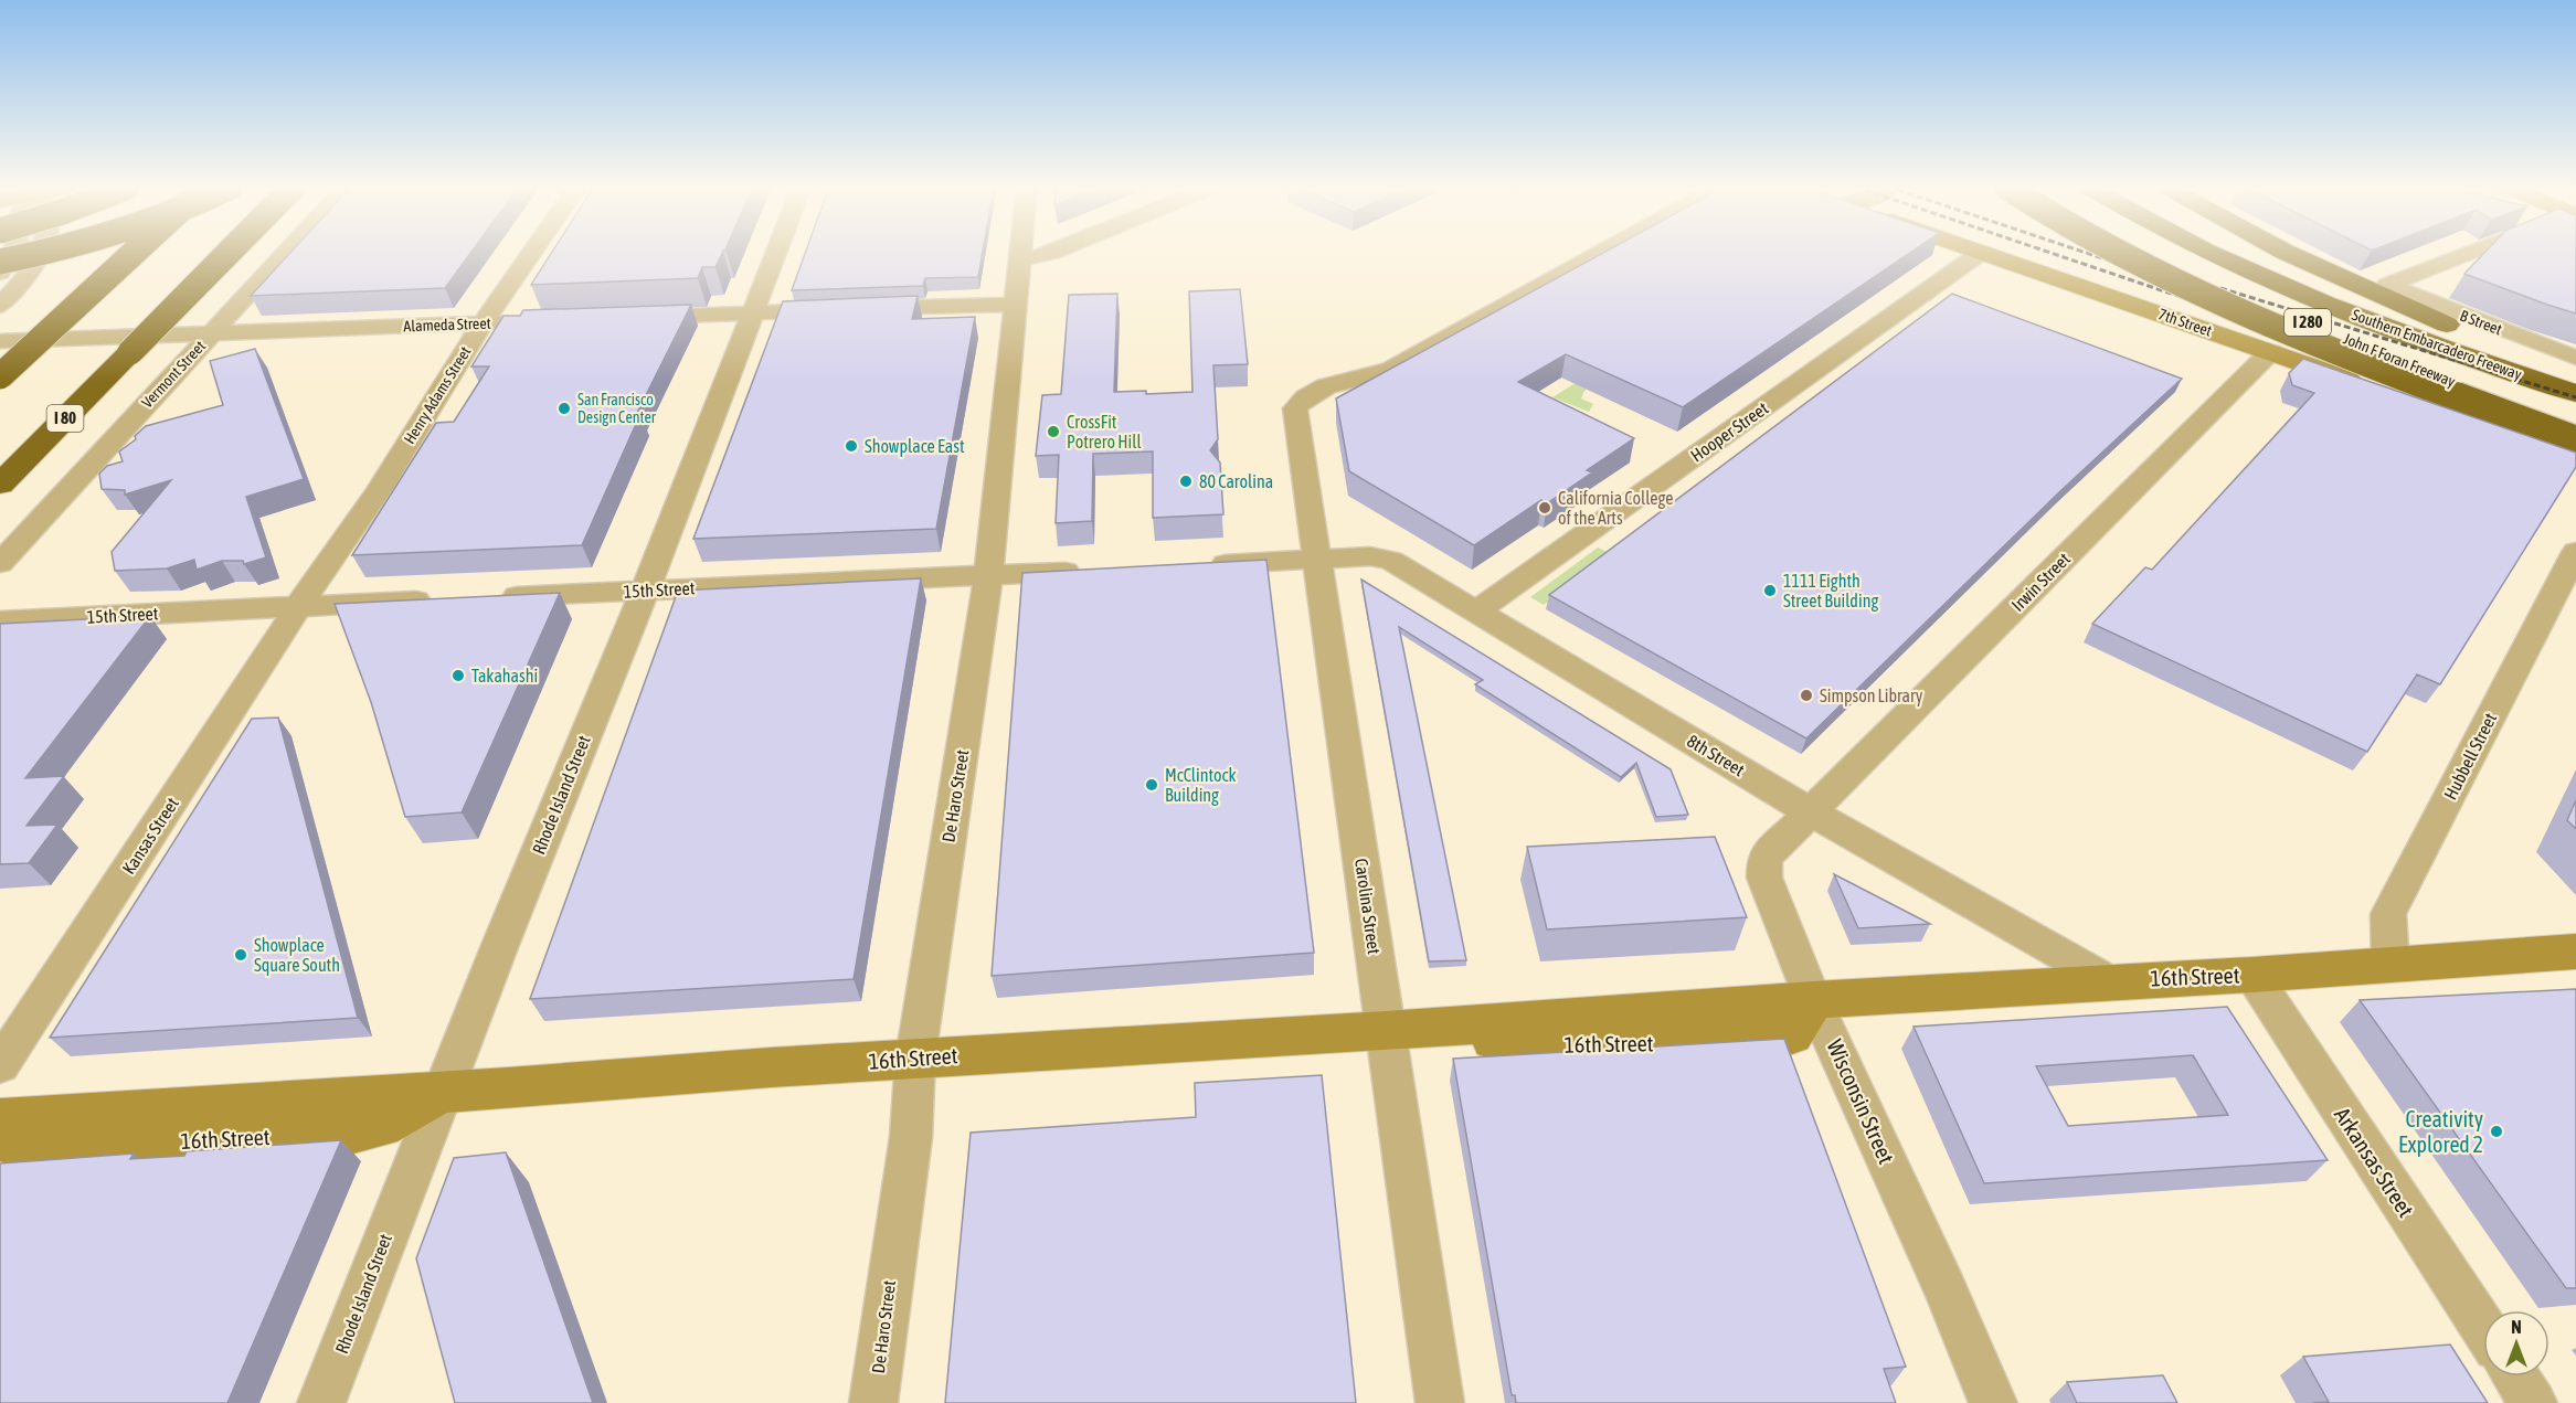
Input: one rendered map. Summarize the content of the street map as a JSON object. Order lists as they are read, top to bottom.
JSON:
{
  "streets": {
    "highway": [
      "I 280",
      "Southern Embarcadero Freeway",
      "John F Foran Freeway",
      "I 80"
    ],
    "main road": ["7th Street", "16th Street"],
    "street": [
      "B Street",
      "Alameda Street",
      "Vermont Street",
      "Henry Adams Street",
      "Hooper Street",
      "Irwin Street",
      "15th Street",
      "8th Street",
      "Hubbell Street",
      "Rhode Island Street",
      "De Haro Street",
      "Kansas Street",
      "Carolina Street",
      "Wisconsin Street",
      "Arkansas Street"
    ]
  },
  "crossings": [
    ["7th Street", "Hooper Street"],
    ["7th Street", "Irwin Street"],
    ["Alameda Street", "Vermont Street"],
    ["Alameda Street", "Henry Adams Street"],
    ["Henry Adams Street", "15th Street"],
    ["Henry Adams Street", "Kansas Street"],
    ["Hooper Street", "8th Street"],
    ["Irwin Street", "8th Street"],
    ["Irwin Street", "Wisconsin Street"],
    ["15th Street", "Rhode Island Street"],
    ["15th Street", "De Haro Street"],
    ["15th Street", "Kansas Street"],
    ["8th Street", "Carolina Street"],
    ["8th Street", "16th Street"],
    ["8th Street", "Wisconsin Street"],
    ["Hubbell Street", "16th Street"],
    ["Rhode Island Street", "16th Street"],
    ["De Haro Street", "16th Street"],
    ["Carolina Street", "16th Street"],
    ["16th Street", "Wisconsin Street"],
    ["16th Street", "Arkansas Street"]
  ],
  "places": [
    "San Francisco Design Center",
    "CrossFit Potrero Hill",
    "Showplace East",
    "80 Carolina",
    "California College of the Arts",
    "1111 Eighth Street Building",
    "Takahashi",
    "Simpson Library",
    "McClintock Building",
    "Showplace Square South",
    "Creativity Explored 2"
  ],
  "north": "top"
}
